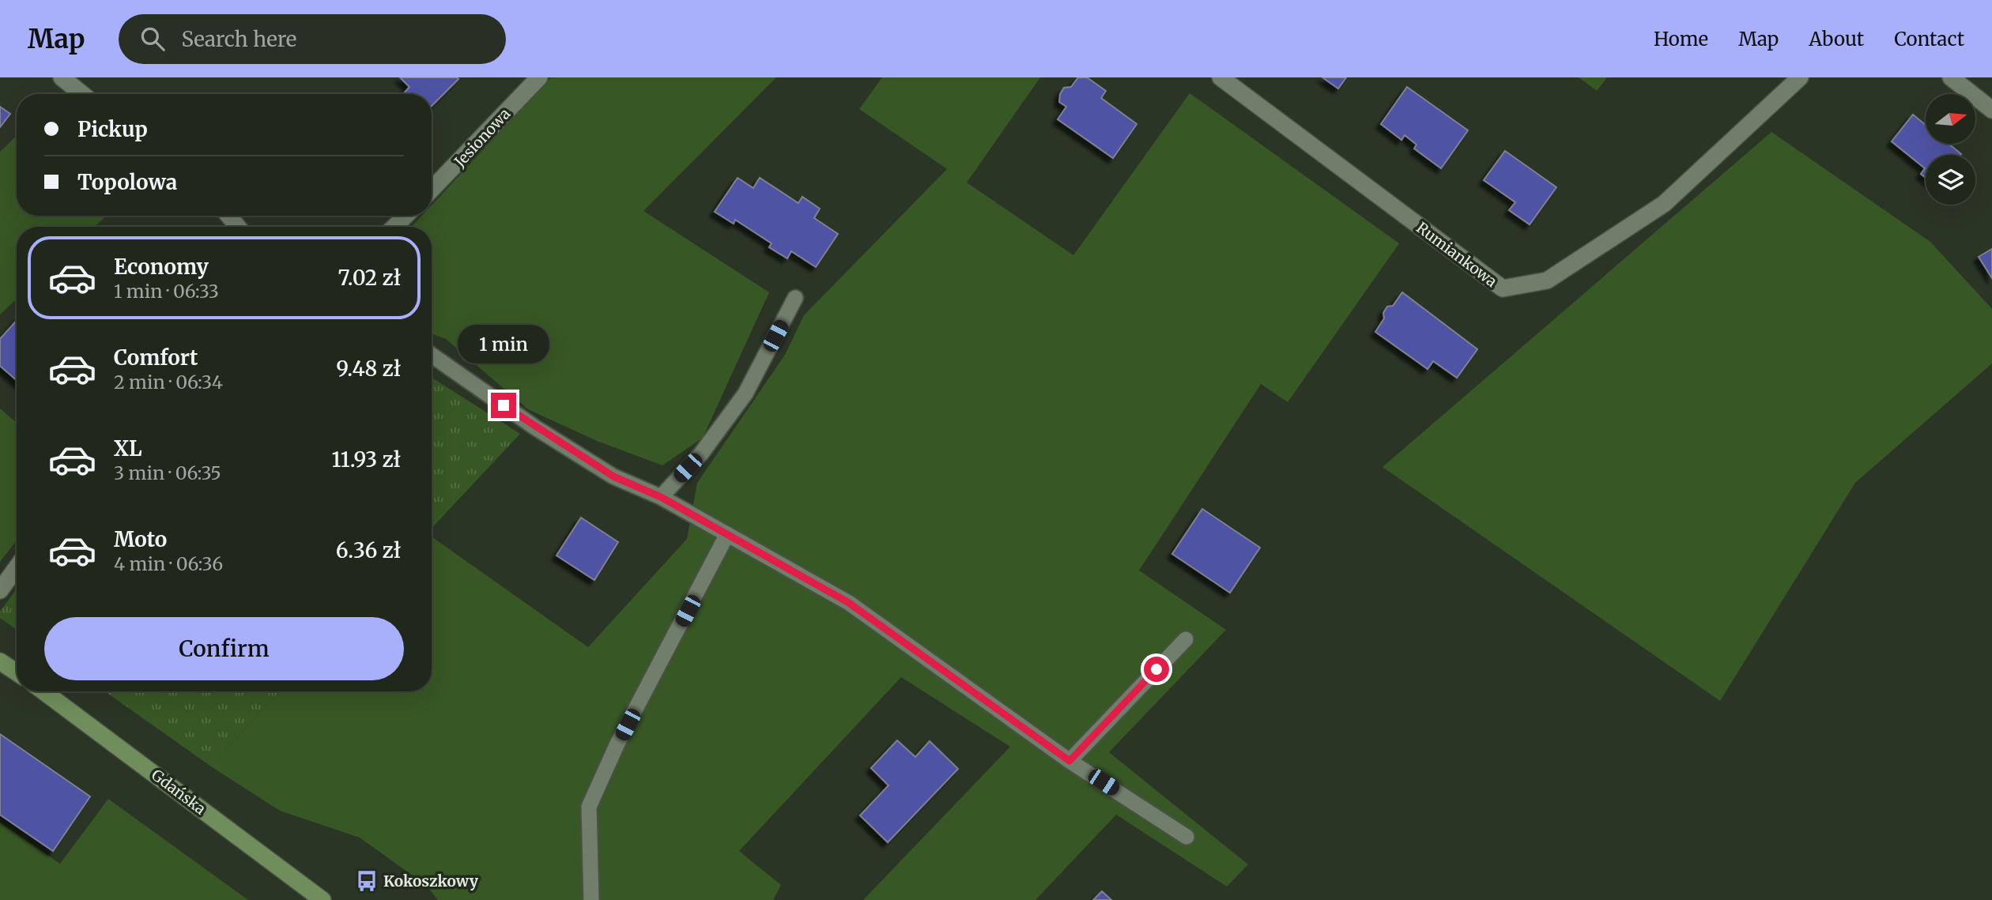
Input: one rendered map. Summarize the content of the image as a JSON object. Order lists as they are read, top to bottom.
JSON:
{
  "streets": {
    "main road": ["Gdańska"],
    "street": ["Jesionowa", "Rumiankowa"]
  },
  "places": {
    "bus stop": ["Kokoszkowy"]
  },
  "north": "right",
  "page": {
    "header": "Map",
    "search": "Search here",
    "nav": [
      "Home",
      "Map",
      "About",
      "Contact"
    ],
    "banner": ["Pickup", "Topolowa"],
    "list": [
      {
        "name": "Economy",
        "note": "1 min · 06:33",
        "value": "7.02 zł"
      },
      {
        "name": "Comfort",
        "note": "2 min · 06:34",
        "value": "9.48 zł"
      },
      {
        "name": "XL",
        "note": "3 min · 06:35",
        "value": "11.93 zł"
      },
      {
        "name": "Moto",
        "note": "4 min · 06:36",
        "value": "6.36 zł"
      }
    ],
    "bubble": "1 min",
    "buttons": "Confirm"
  }
}
